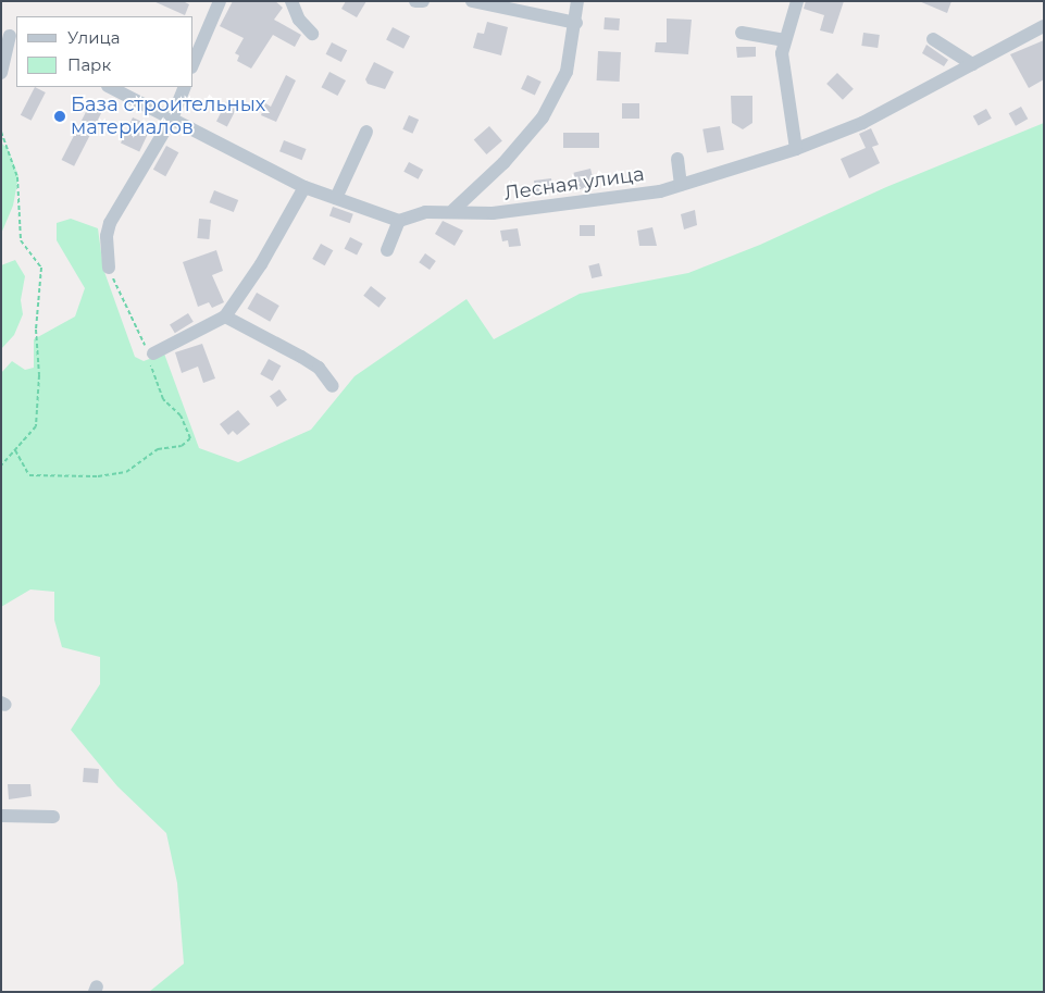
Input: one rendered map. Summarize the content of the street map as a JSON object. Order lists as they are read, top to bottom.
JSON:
{
  "streets": {
    "street": ["Лесная улица"]
  },
  "places": ["База строительных материалов"],
  "legend": ["Улица", "Парк"]
}
